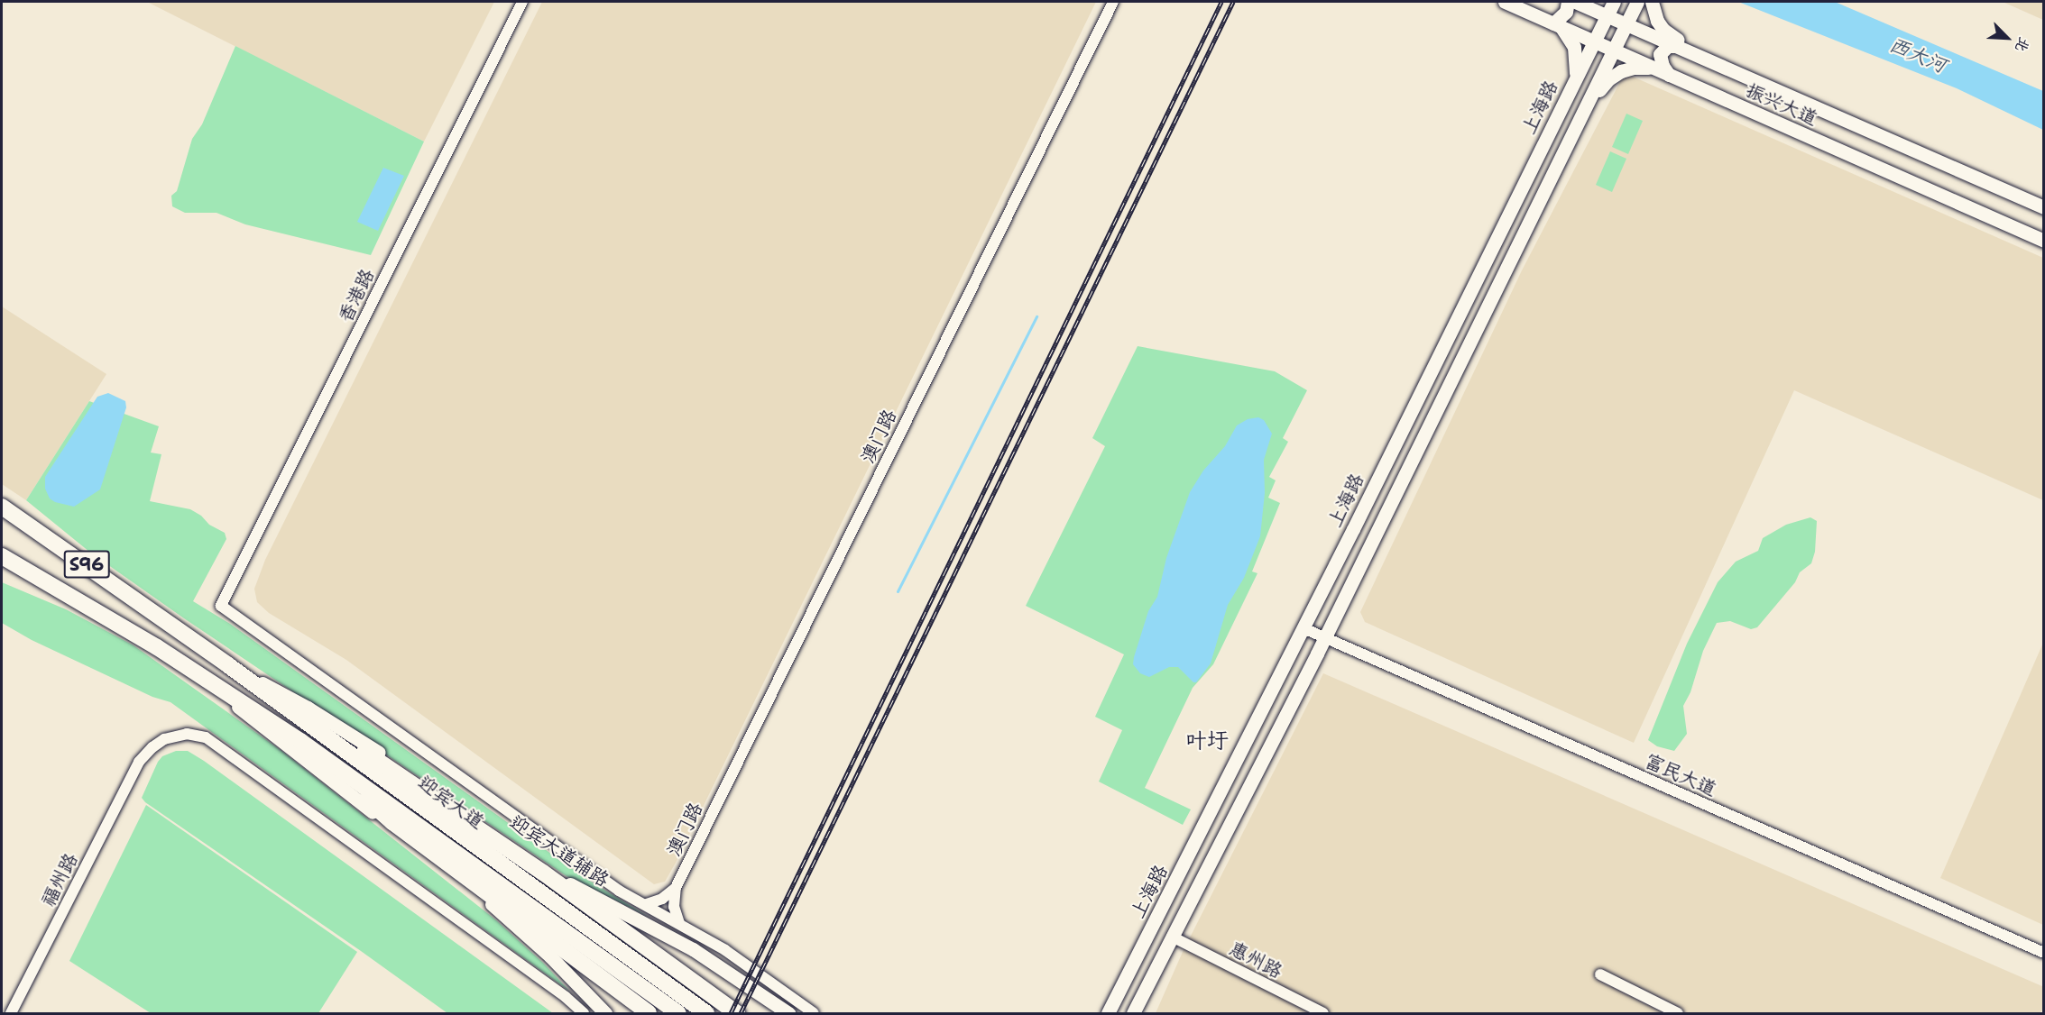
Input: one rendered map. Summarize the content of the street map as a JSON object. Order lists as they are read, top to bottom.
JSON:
{
  "streets": {
    "highway": ["S96", "迎宾大道"],
    "main road": ["振兴大道", "上海路", "迎宾大道辅路"],
    "street": [
      "香港路",
      "澳门路",
      "富民大道",
      "福州路",
      "惠州路"
    ]
  },
  "crossings": [
    ["振兴大道", "上海路"],
    ["上海路", "富民大道"],
    ["迎宾大道", "迎宾大道辅路"]
  ],
  "districts": ["叶圩"],
  "water": ["西大河"],
  "north": "bottom right"
}
